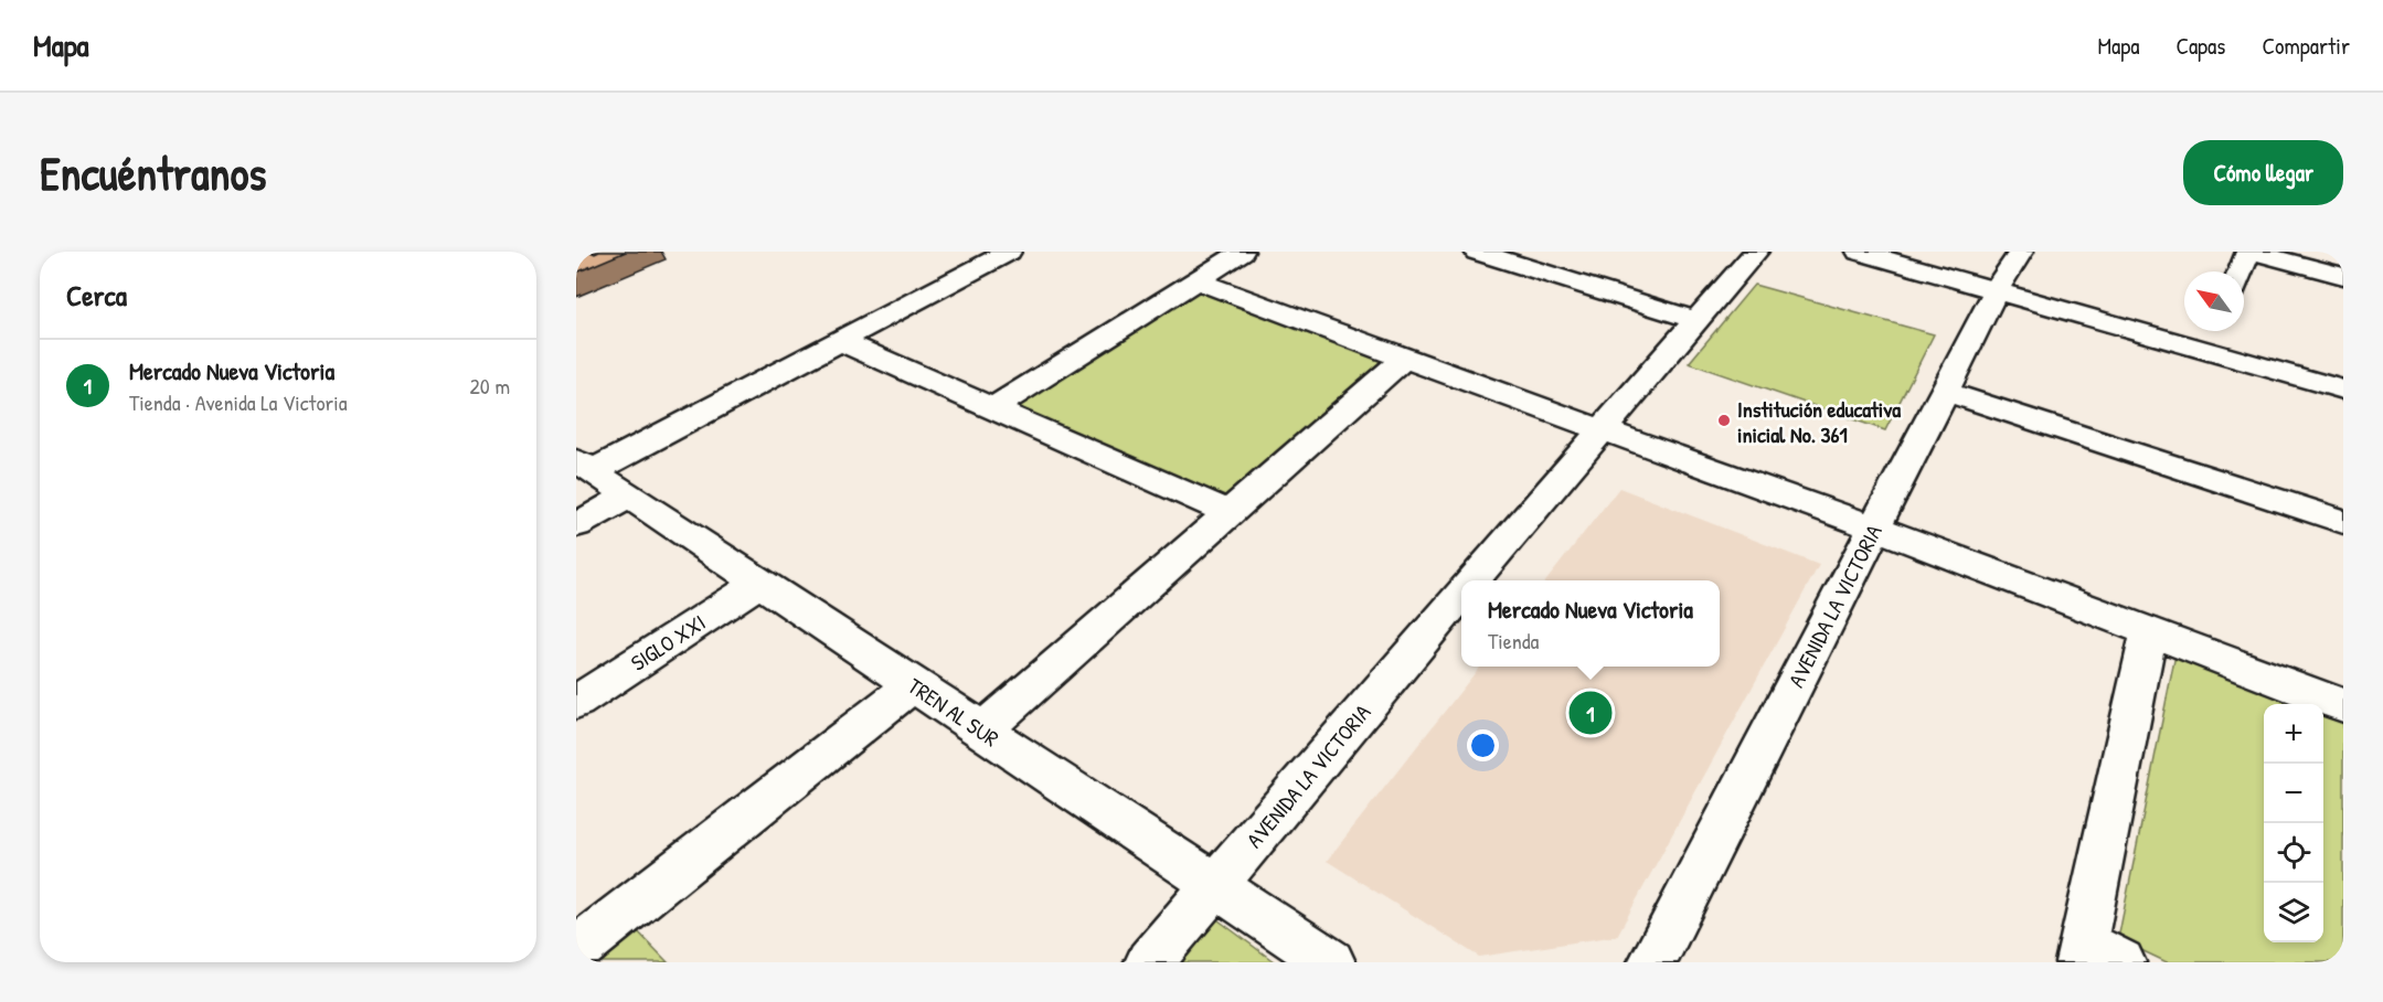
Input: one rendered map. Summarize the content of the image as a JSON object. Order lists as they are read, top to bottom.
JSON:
{
  "streets": {
    "street": ["AVENIDA LA VICTORIA", "SIGLO XXI", "TREN AL SUR"]
  },
  "crossings": [
    ["AVENIDA LA VICTORIA", "TREN AL SUR"],
    ["SIGLO XXI", "TREN AL SUR"]
  ],
  "places": ["Institución educativa inicial No. 361"],
  "north": "top left",
  "page": {
    "header": "Mapa",
    "nav": ["Mapa", "Capas", "Compartir"],
    "buttons": "Cómo llegar",
    "title": "Encuéntranos",
    "heading": "Cerca",
    "list": [
      {
        "mark": "1",
        "name": "Mercado Nueva Victoria",
        "note": "Tienda · Avenida La Victoria",
        "value": "20 m"
      }
    ],
    "popup": ["Mercado Nueva Victoria", "Tienda"],
    "pins": "1",
    "map_buttons": ["+", "−"]
  }
}
